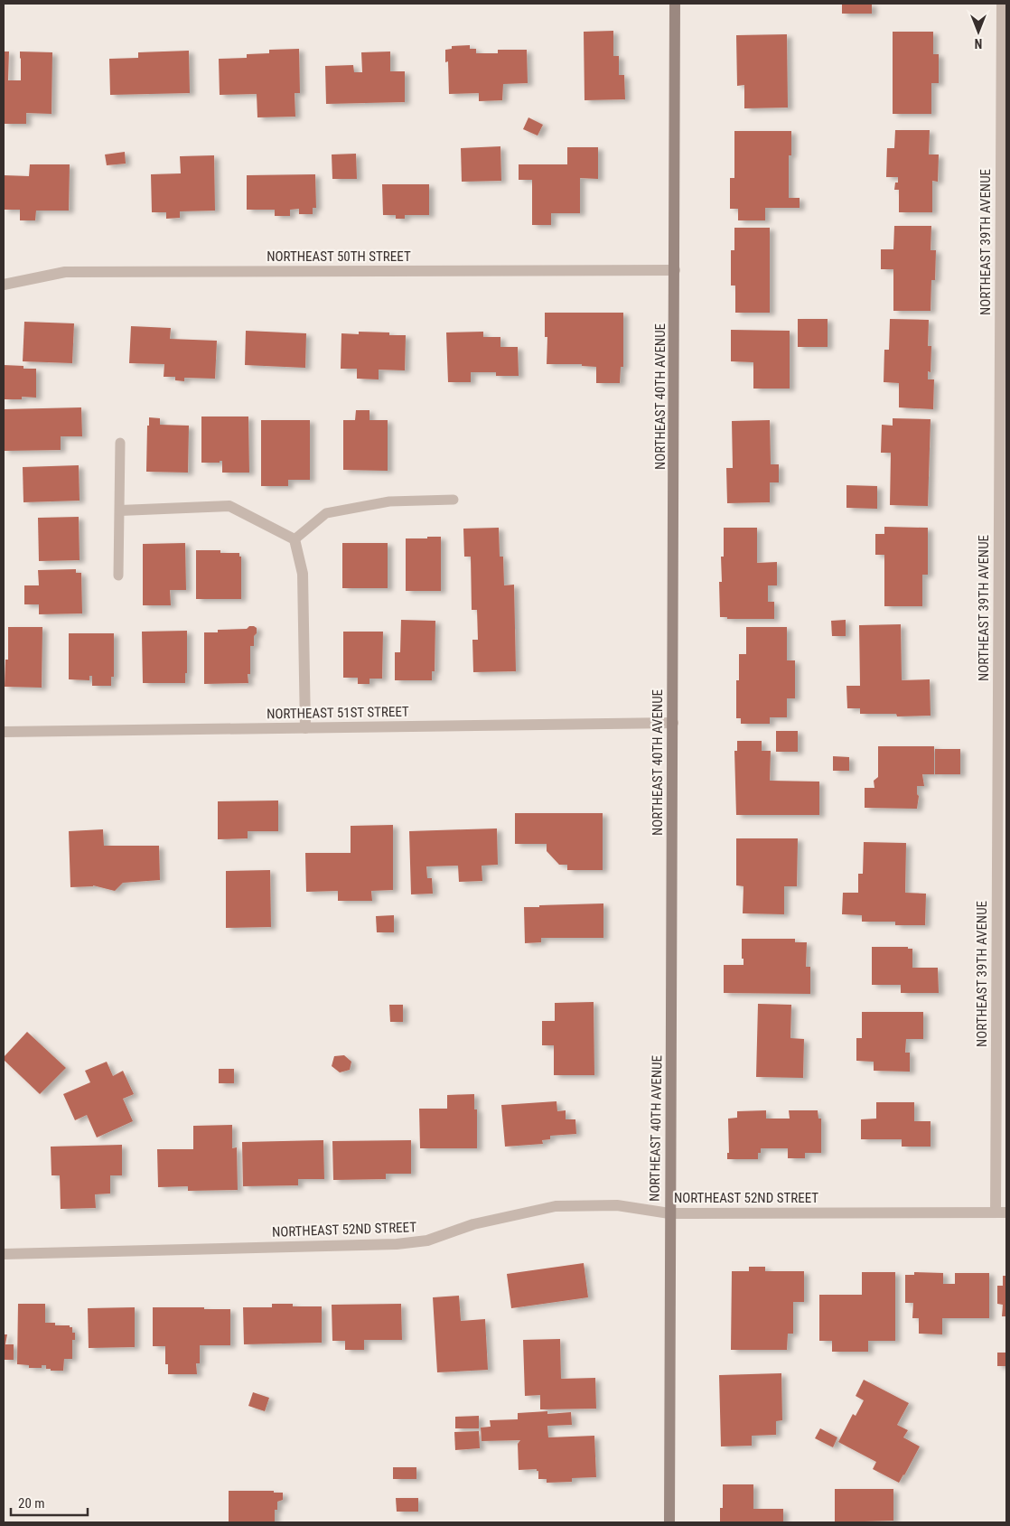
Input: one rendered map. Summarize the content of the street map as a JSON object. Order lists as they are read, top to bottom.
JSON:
{
  "streets": {
    "street": [
      "NORTHEAST 39TH AVENUE",
      "NORTHEAST 50TH STREET",
      "NORTHEAST 40TH AVENUE",
      "NORTHEAST 51ST STREET",
      "NORTHEAST 52ND STREET"
    ]
  },
  "crossings": [
    ["NORTHEAST 39TH AVENUE", "NORTHEAST 52ND STREET"],
    ["NORTHEAST 50TH STREET", "NORTHEAST 40TH AVENUE"],
    ["NORTHEAST 40TH AVENUE", "NORTHEAST 51ST STREET"],
    ["NORTHEAST 40TH AVENUE", "NORTHEAST 52ND STREET"]
  ],
  "scale_bar": "20 m",
  "north": "bottom"
}
